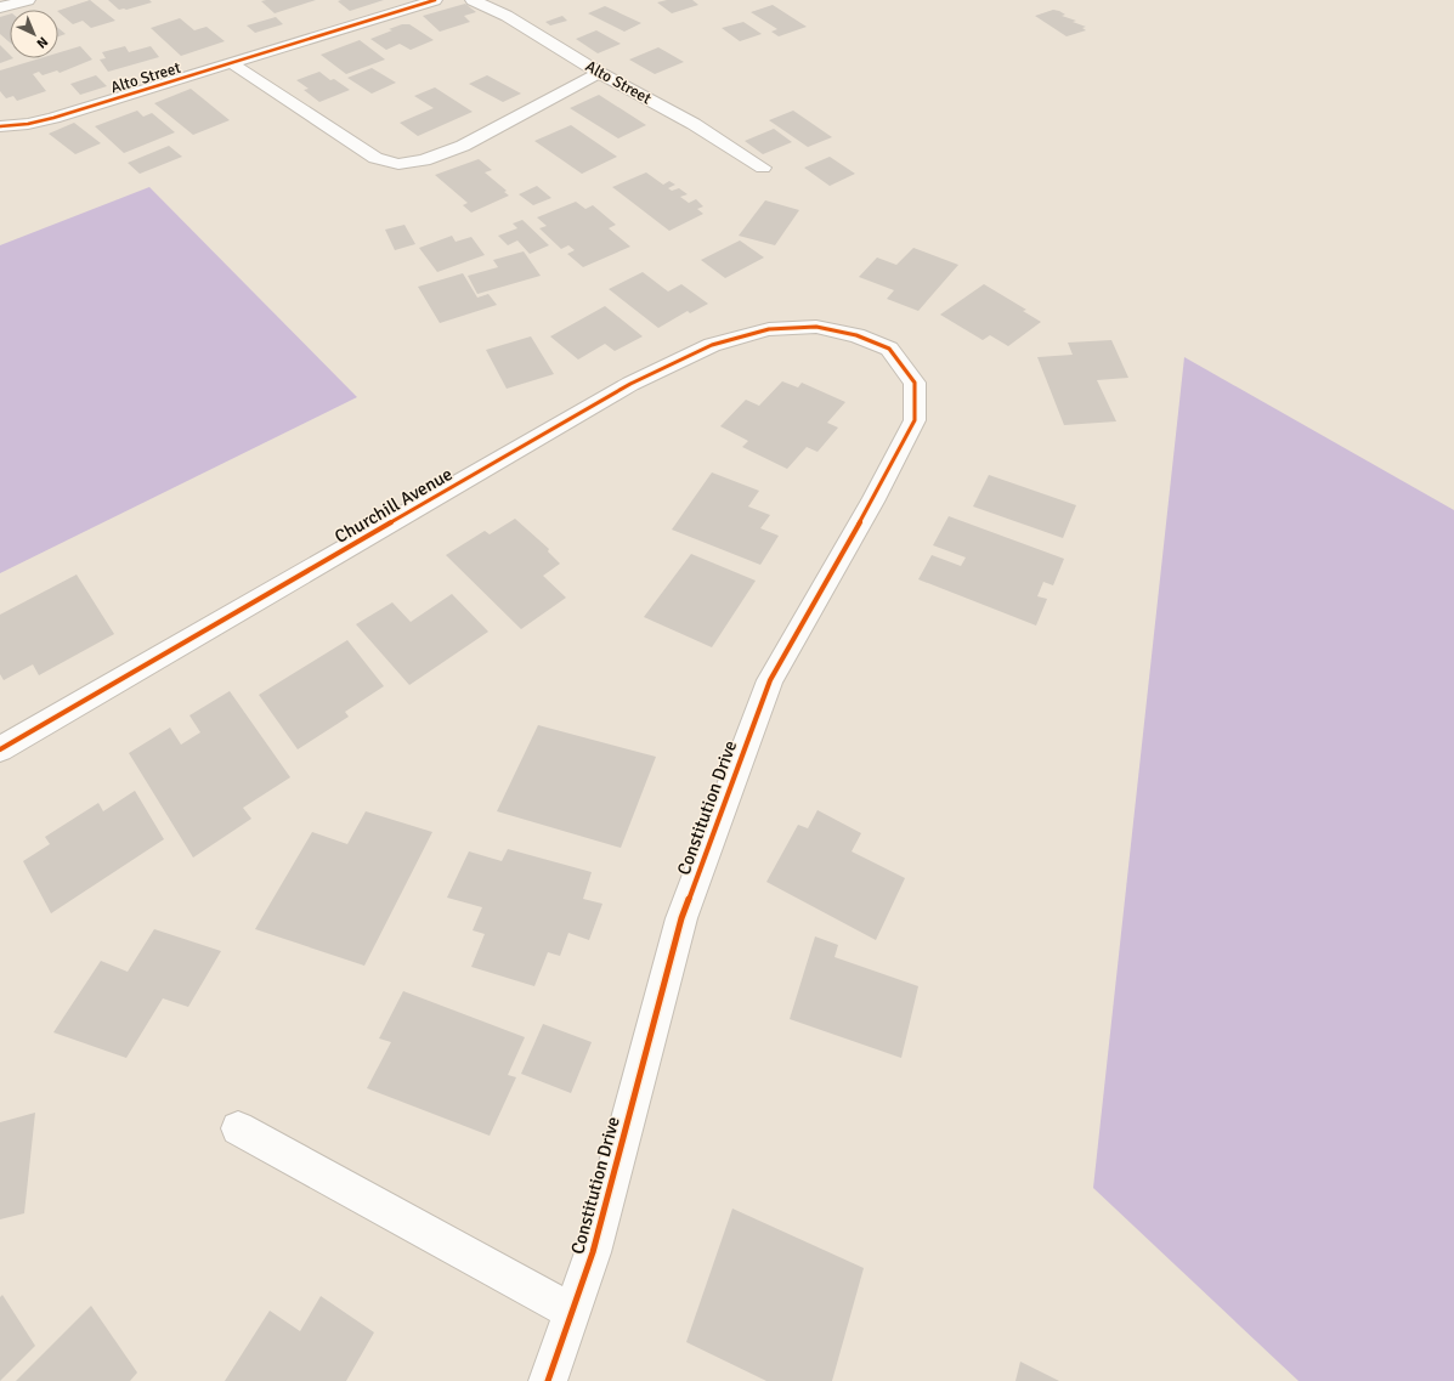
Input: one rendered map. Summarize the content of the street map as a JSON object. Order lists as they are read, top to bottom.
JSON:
{
  "streets": {
    "street": ["Alto Street", "Churchill Avenue", "Constitution Drive"]
  },
  "crossings": [
    ["Churchill Avenue", "Constitution Drive"]
  ],
  "north": "bottom right"
}
